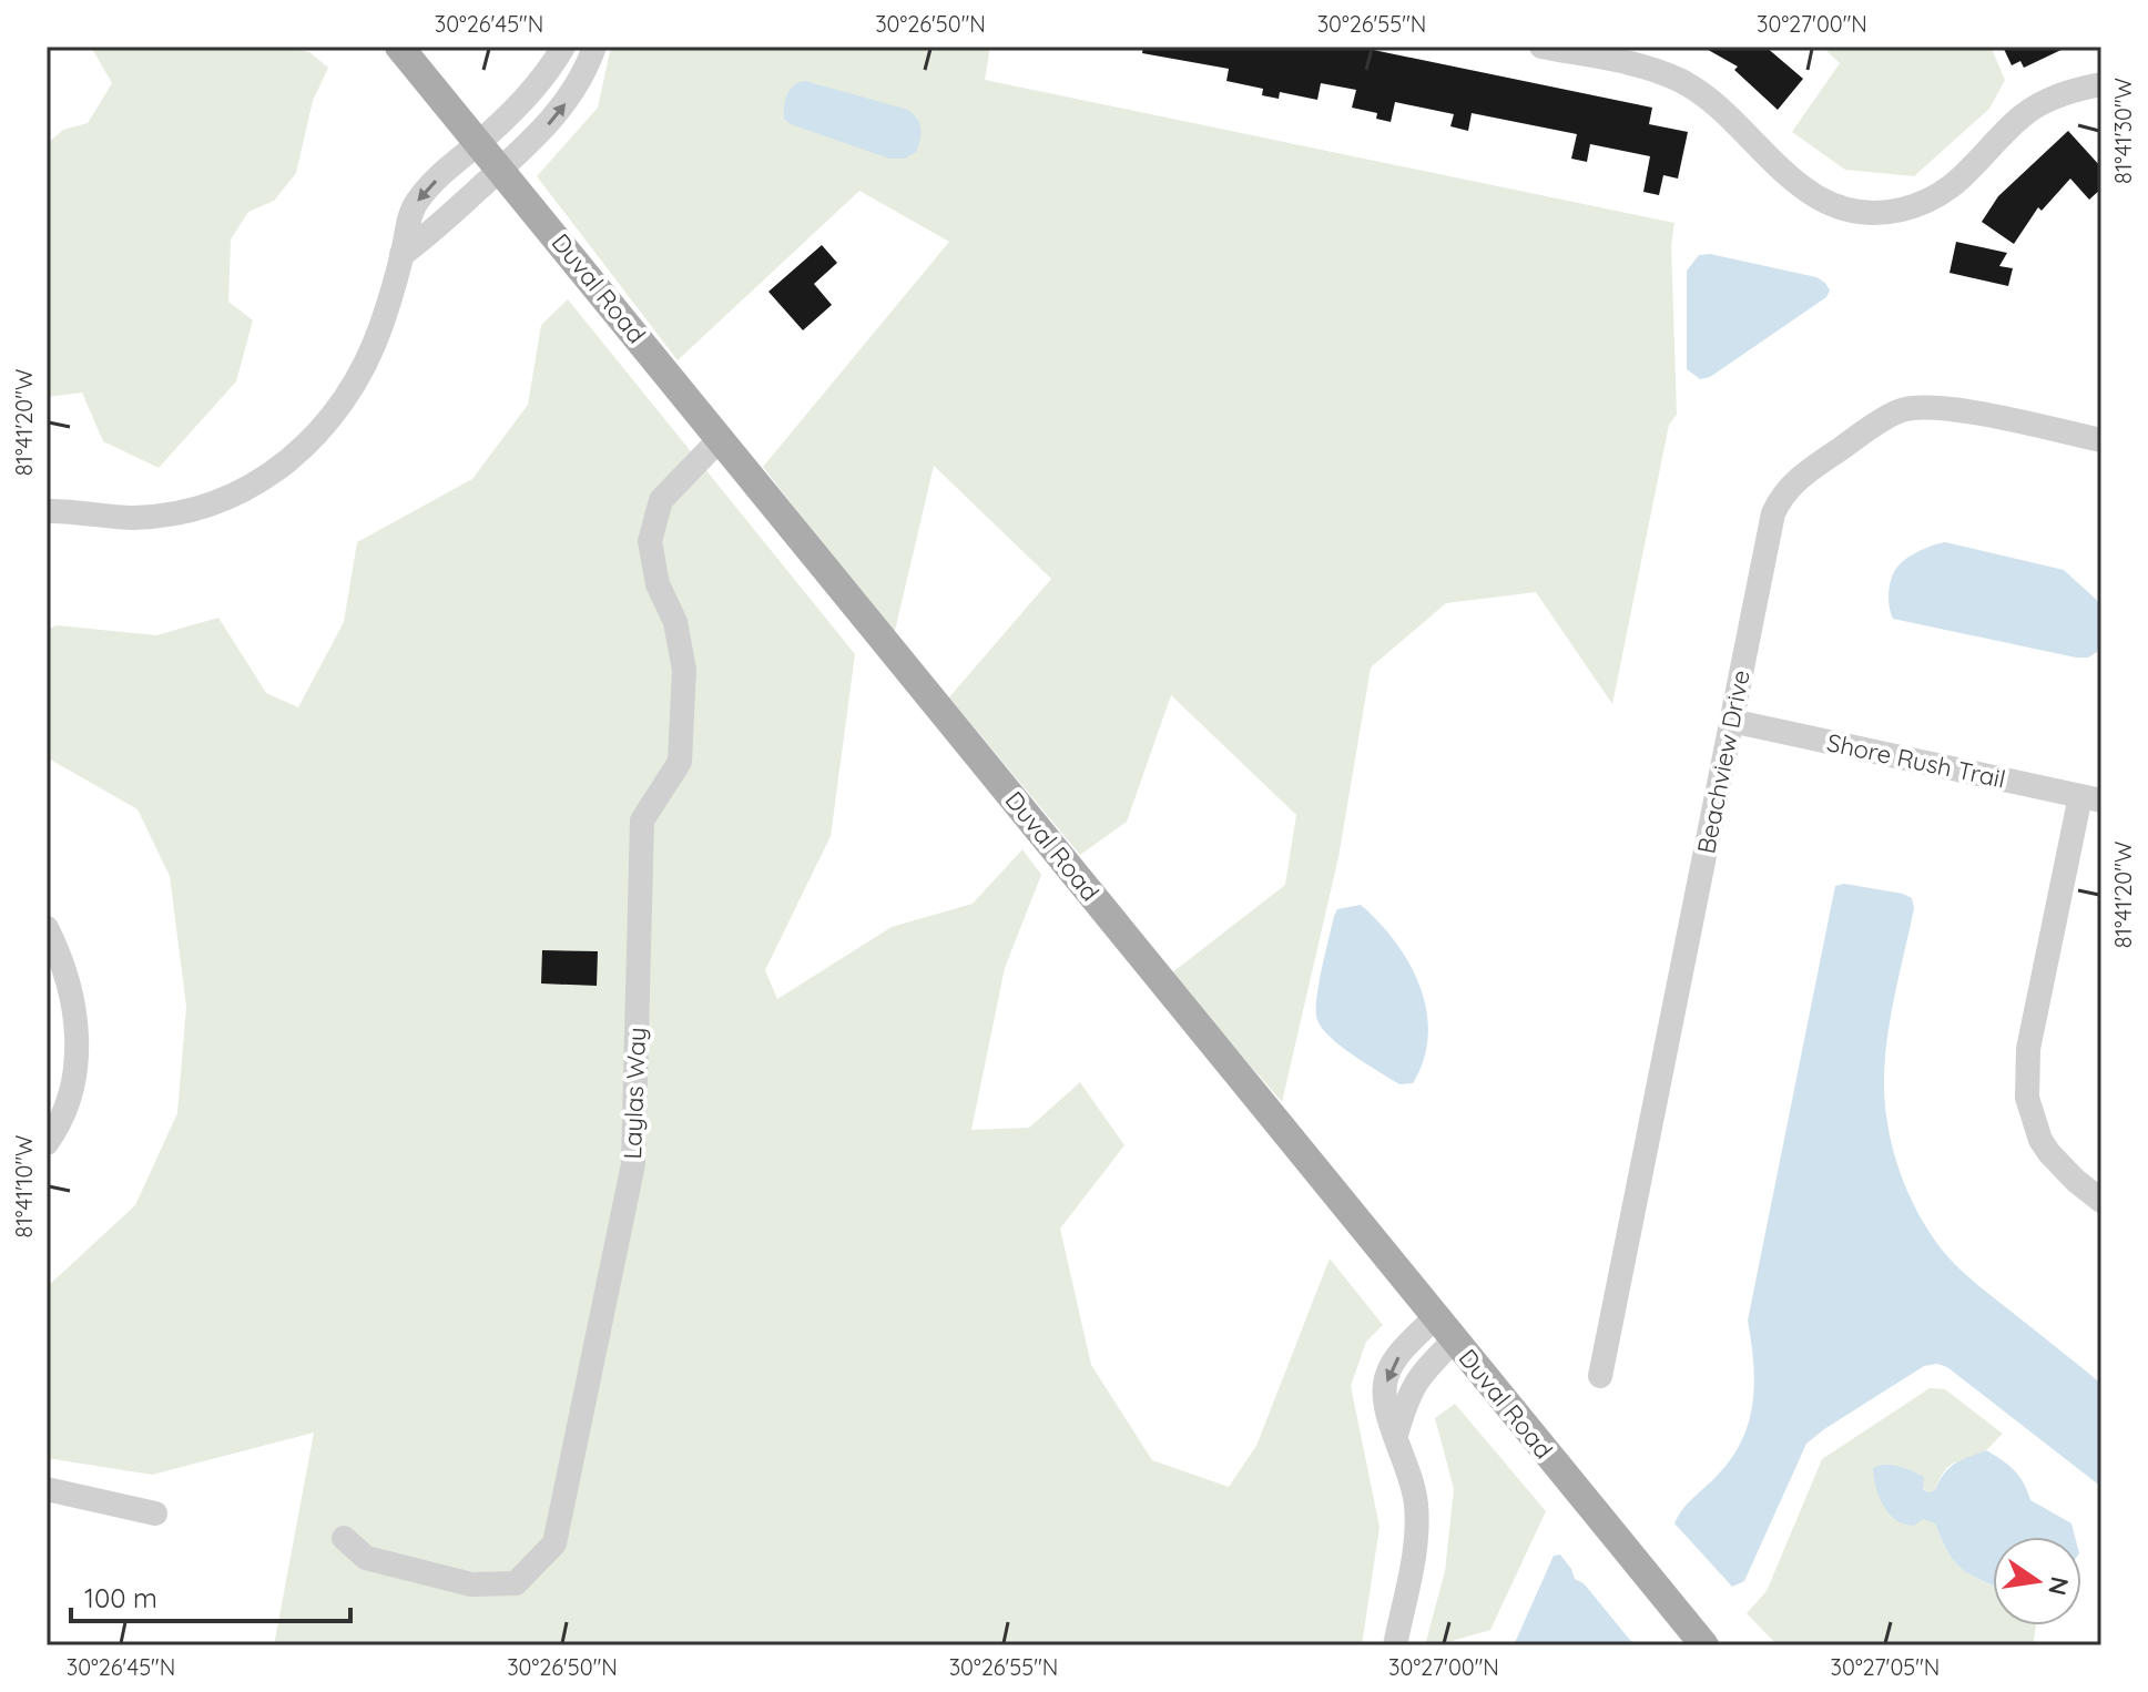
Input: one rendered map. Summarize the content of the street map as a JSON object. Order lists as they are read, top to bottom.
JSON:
{
  "streets": {
    "main road": ["Duval Road"],
    "street": ["Shore Rush Trail", "Beachview Drive", "Laylas Way"]
  },
  "crossings": [
    ["Duval Road", "Laylas Way"],
    ["Shore Rush Trail", "Beachview Drive"]
  ],
  "scale_bar": "100 m",
  "north": "right",
  "coordinates": [
    "30°26'45\"N",
    "30°26'50\"N",
    "30°26'55\"N",
    "30°27'00\"N",
    "81°41'30\"W",
    "81°41'20\"W",
    "81°41'10\"W",
    "30°27'05\"N"
  ]
}
